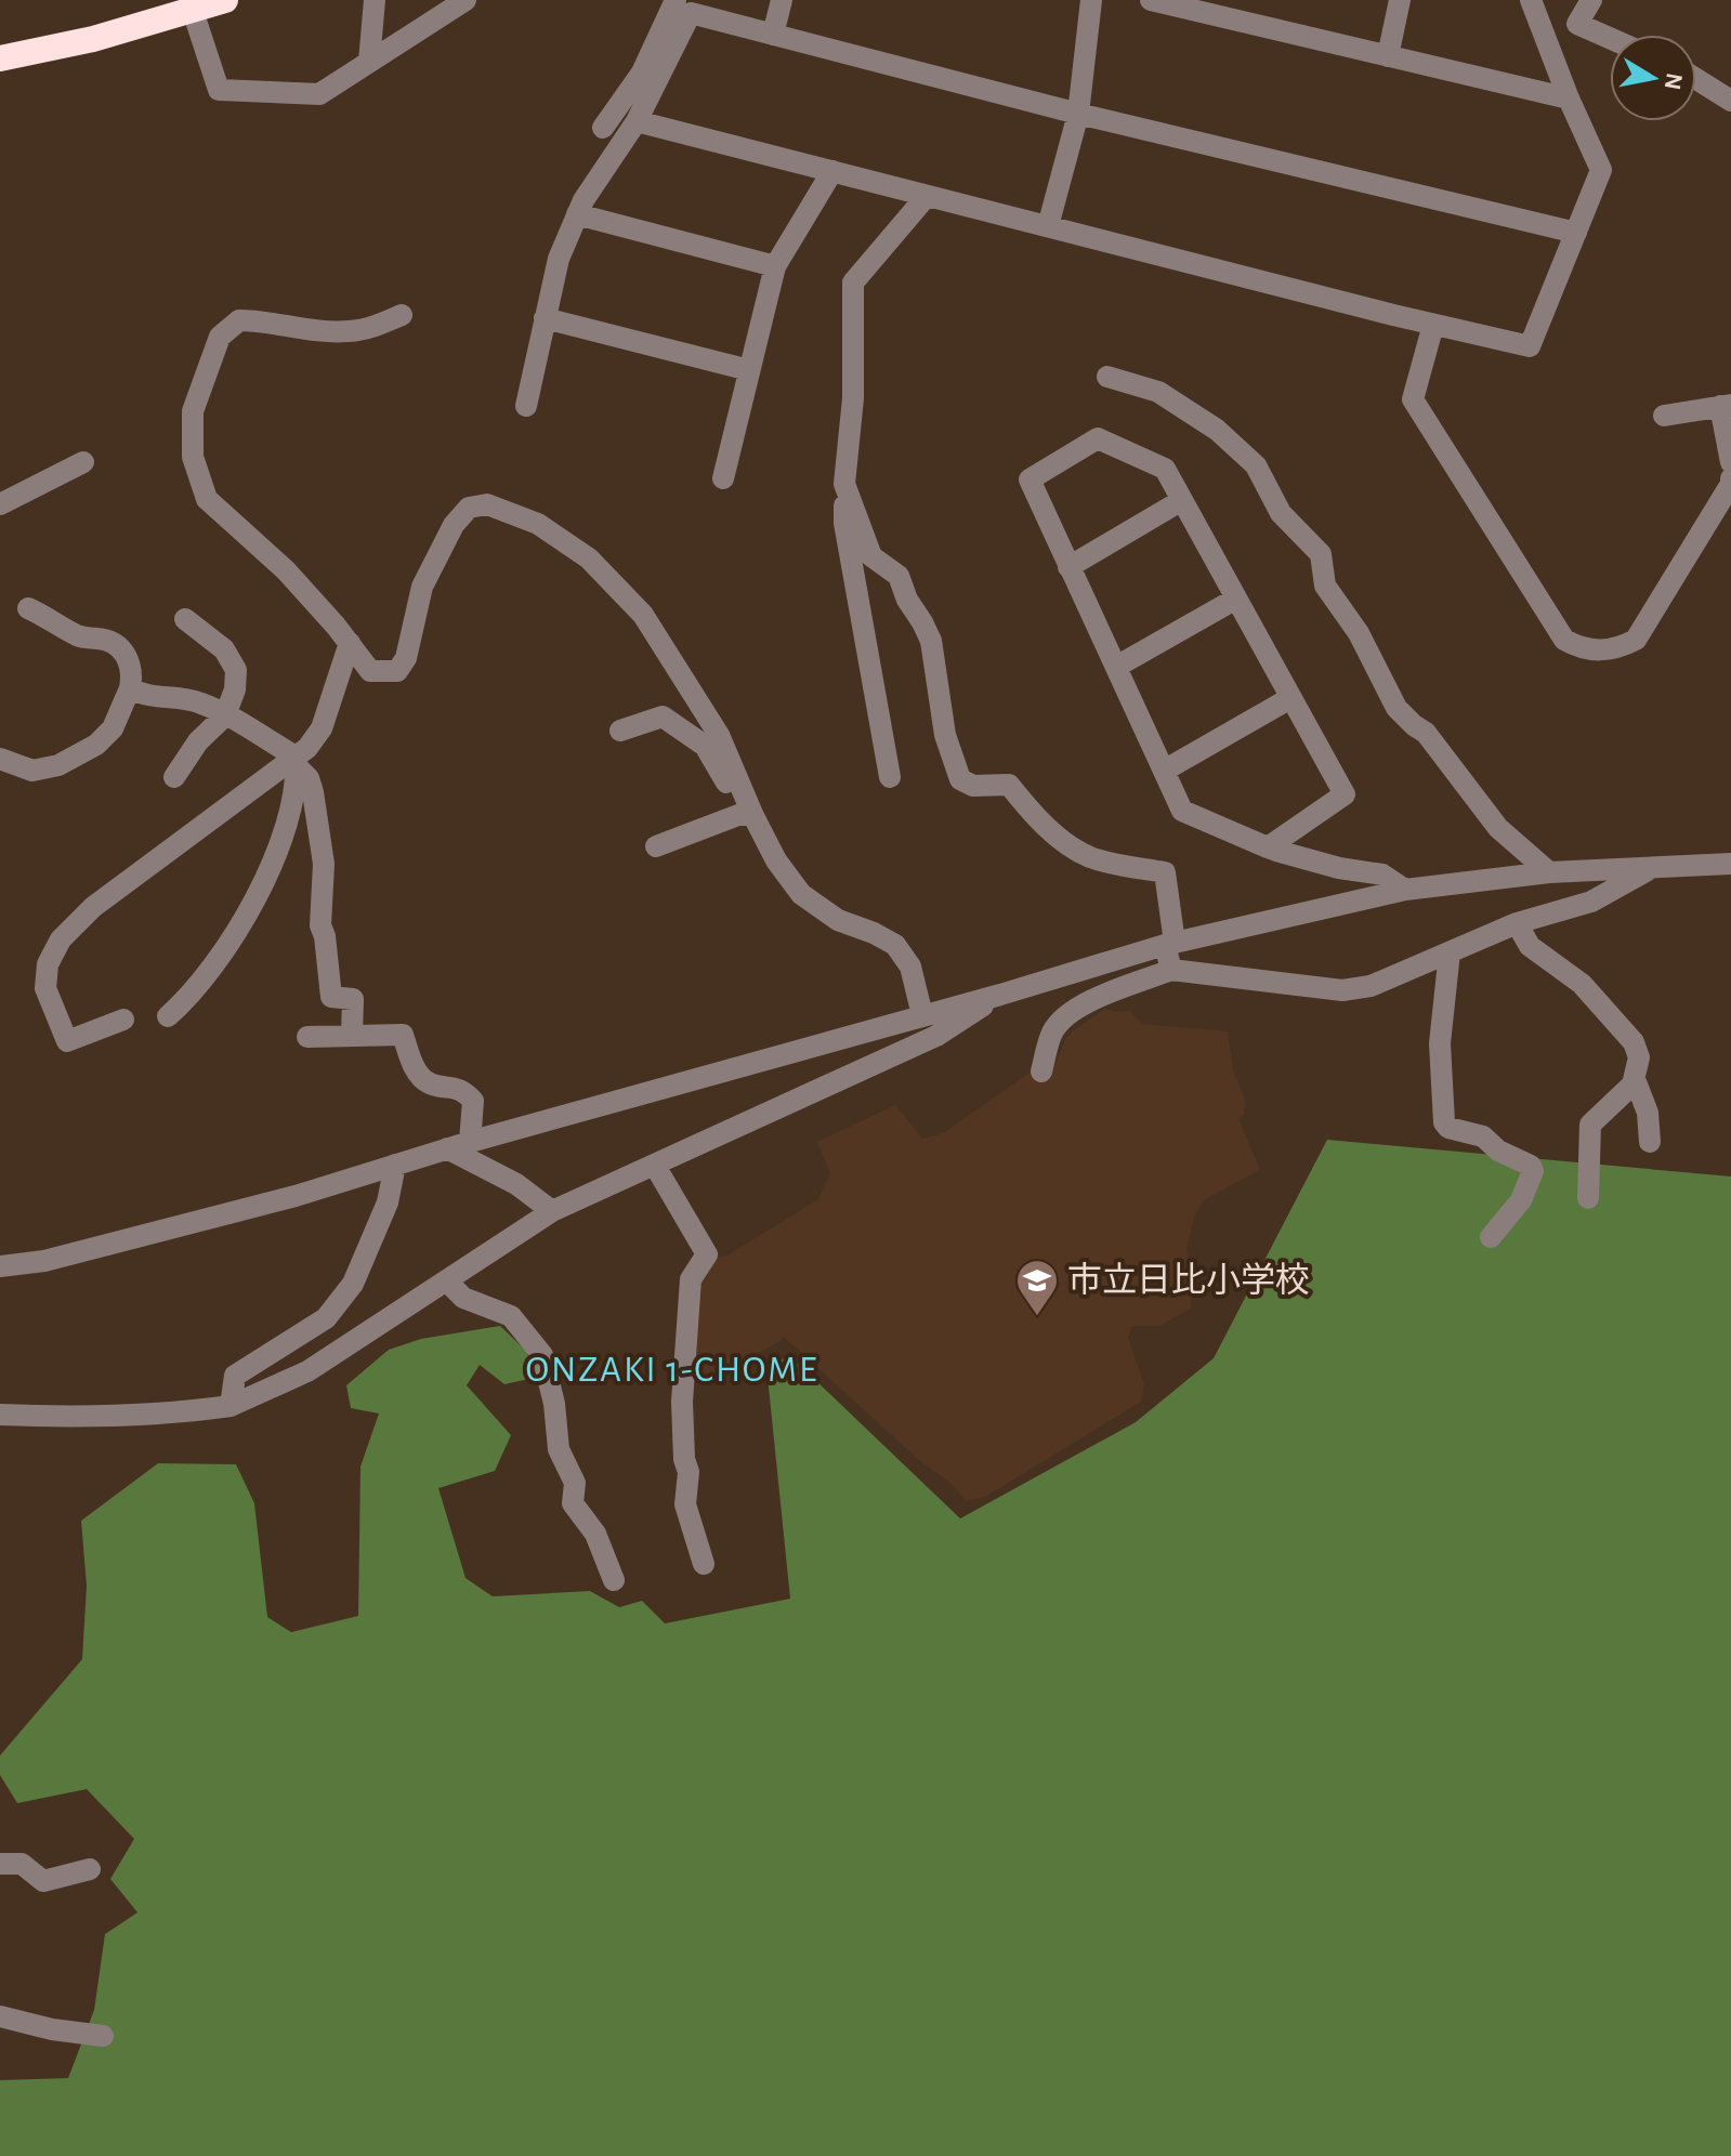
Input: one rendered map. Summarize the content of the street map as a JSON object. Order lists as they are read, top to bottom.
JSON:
{
  "districts": ["ONZAKI 1-CHOME"],
  "places": {
    "school or university": ["市立日比小学校"]
  },
  "north": "right"
}
